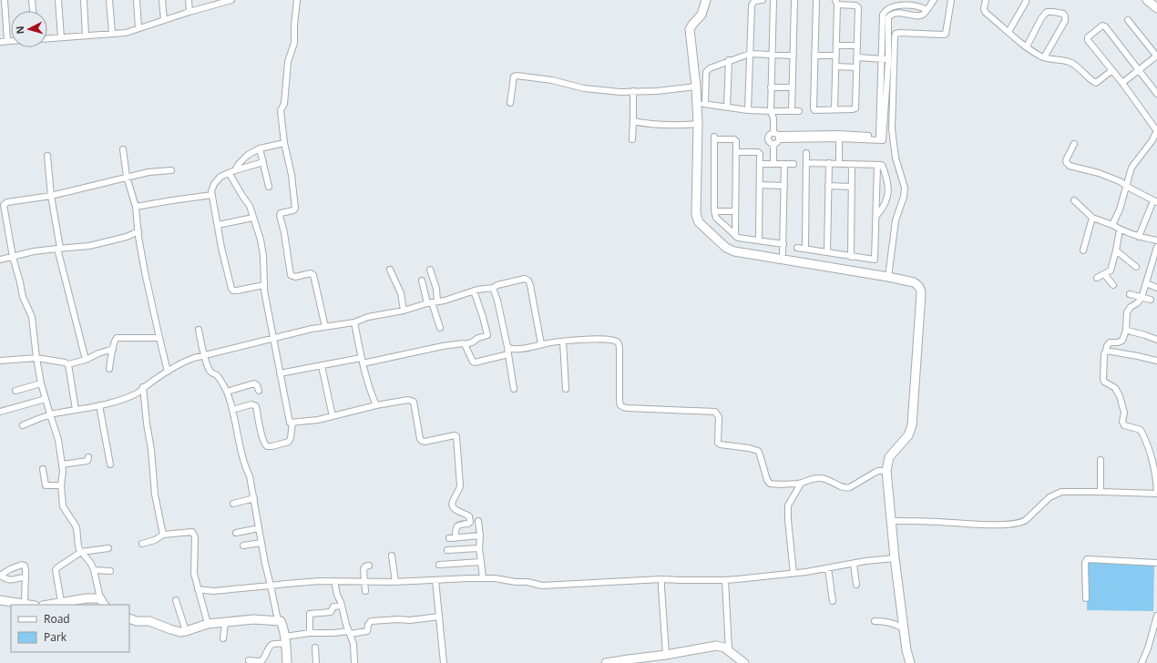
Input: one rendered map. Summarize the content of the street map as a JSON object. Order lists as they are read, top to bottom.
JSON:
{
  "legend": ["Road", "Park"],
  "north": "left"
}
